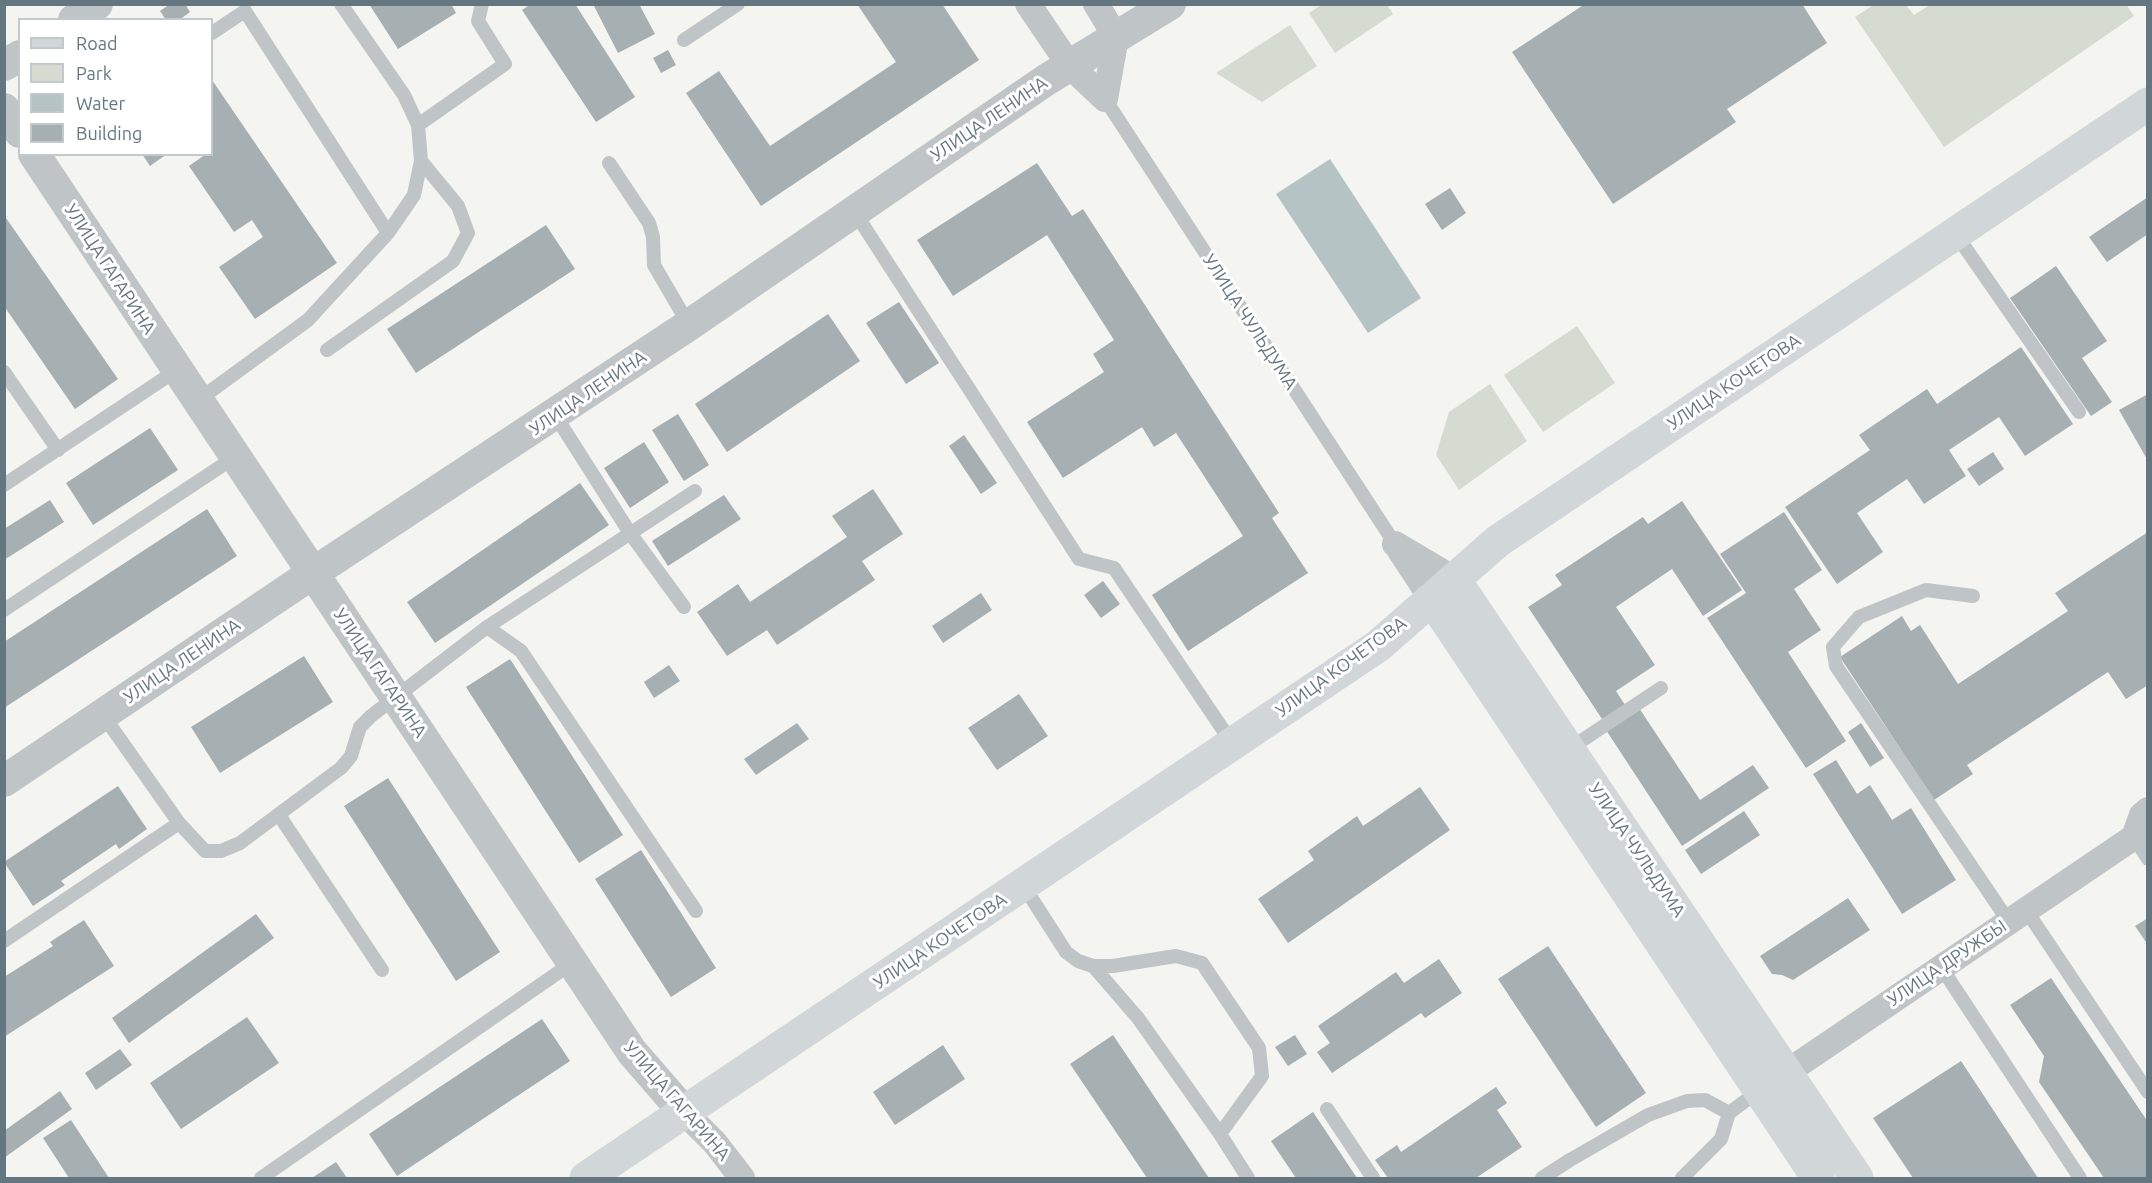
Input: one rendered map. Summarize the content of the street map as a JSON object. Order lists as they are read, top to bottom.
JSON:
{
  "streets": {
    "main road": ["УЛИЦА ЧУЛЬДУМА", "УЛИЦА КОЧЕТОВА"],
    "street": ["УЛИЦА ЛЕНИНА", "УЛИЦА ГАГАРИНА", "УЛИЦА ДРУЖБЫ"]
  },
  "crossings": [
    ["УЛИЦА ЛЕНИНА", "УЛИЦА ГАГАРИНА"],
    ["УЛИЦА ЛЕНИНА", "УЛИЦА ЧУЛЬДУМА"],
    ["УЛИЦА ГАГАРИНА", "УЛИЦА КОЧЕТОВА"],
    ["УЛИЦА ЧУЛЬДУМА", "УЛИЦА КОЧЕТОВА"],
    ["УЛИЦА ЧУЛЬДУМА", "УЛИЦА ДРУЖБЫ"]
  ],
  "legend": [
    "Road",
    "Park",
    "Water",
    "Building"
  ]
}
